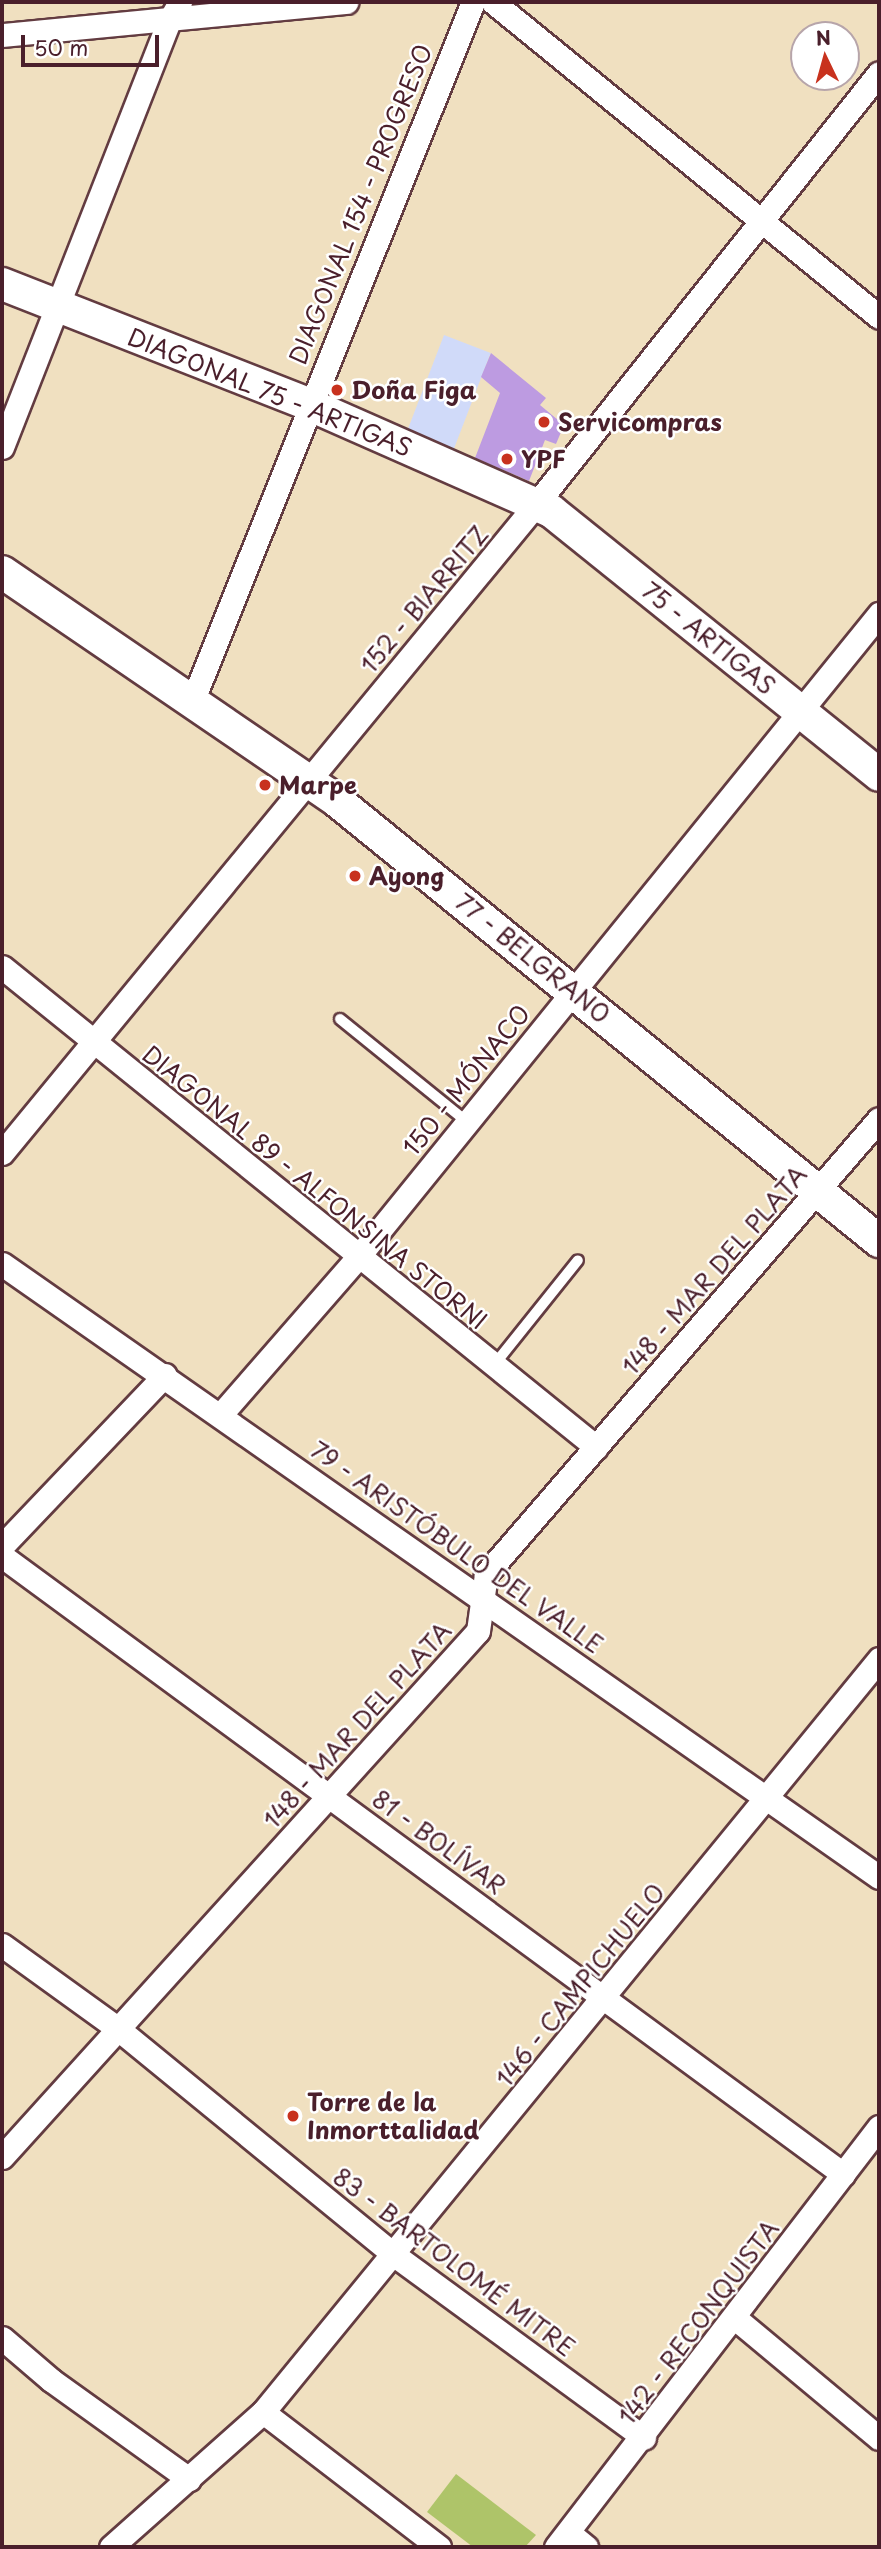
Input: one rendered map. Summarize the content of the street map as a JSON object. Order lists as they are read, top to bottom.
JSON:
{
  "streets": {
    "street": [
      "DIAGONAL 154 - PROGRESO",
      "DIAGONAL 75 - ARTIGAS",
      "152 - BIARRITZ",
      "75 - ARTIGAS",
      "77 - BELGRANO",
      "150 - MÓNACO",
      "DIAGONAL 89 - ALFONSINA STORNI",
      "148 - MAR DEL PLATA",
      "79 - ARISTÓBULO DEL VALLE",
      "81 - BOLÍVAR",
      "146 - CAMPICHUELO",
      "83 - BARTOLOMÉ MITRE",
      "142 - RECONQUISTA"
    ]
  },
  "crossings": [
    ["DIAGONAL 154 - PROGRESO", "DIAGONAL 75 - ARTIGAS"],
    ["DIAGONAL 154 - PROGRESO", "77 - BELGRANO"],
    ["DIAGONAL 75 - ARTIGAS", "152 - BIARRITZ"],
    ["DIAGONAL 75 - ARTIGAS", "75 - ARTIGAS"],
    ["152 - BIARRITZ", "75 - ARTIGAS"],
    ["152 - BIARRITZ", "77 - BELGRANO"],
    ["152 - BIARRITZ", "DIAGONAL 89 - ALFONSINA STORNI"],
    ["75 - ARTIGAS", "150 - MÓNACO"],
    ["77 - BELGRANO", "150 - MÓNACO"],
    ["77 - BELGRANO", "148 - MAR DEL PLATA"],
    ["150 - MÓNACO", "DIAGONAL 89 - ALFONSINA STORNI"],
    ["150 - MÓNACO", "79 - ARISTÓBULO DEL VALLE"],
    ["DIAGONAL 89 - ALFONSINA STORNI", "148 - MAR DEL PLATA"],
    ["148 - MAR DEL PLATA", "79 - ARISTÓBULO DEL VALLE"],
    ["148 - MAR DEL PLATA", "81 - BOLÍVAR"],
    ["148 - MAR DEL PLATA", "83 - BARTOLOMÉ MITRE"],
    ["79 - ARISTÓBULO DEL VALLE", "146 - CAMPICHUELO"],
    ["81 - BOLÍVAR", "146 - CAMPICHUELO"],
    ["81 - BOLÍVAR", "142 - RECONQUISTA"],
    ["146 - CAMPICHUELO", "83 - BARTOLOMÉ MITRE"],
    ["83 - BARTOLOMÉ MITRE", "142 - RECONQUISTA"]
  ],
  "places": [
    "Doña Figa",
    "Servicompras",
    "YPF",
    "Marpe",
    "Ayong",
    "Torre de la Inmorttalidad"
  ],
  "scale_bar": "50 m",
  "north": "top"
}
